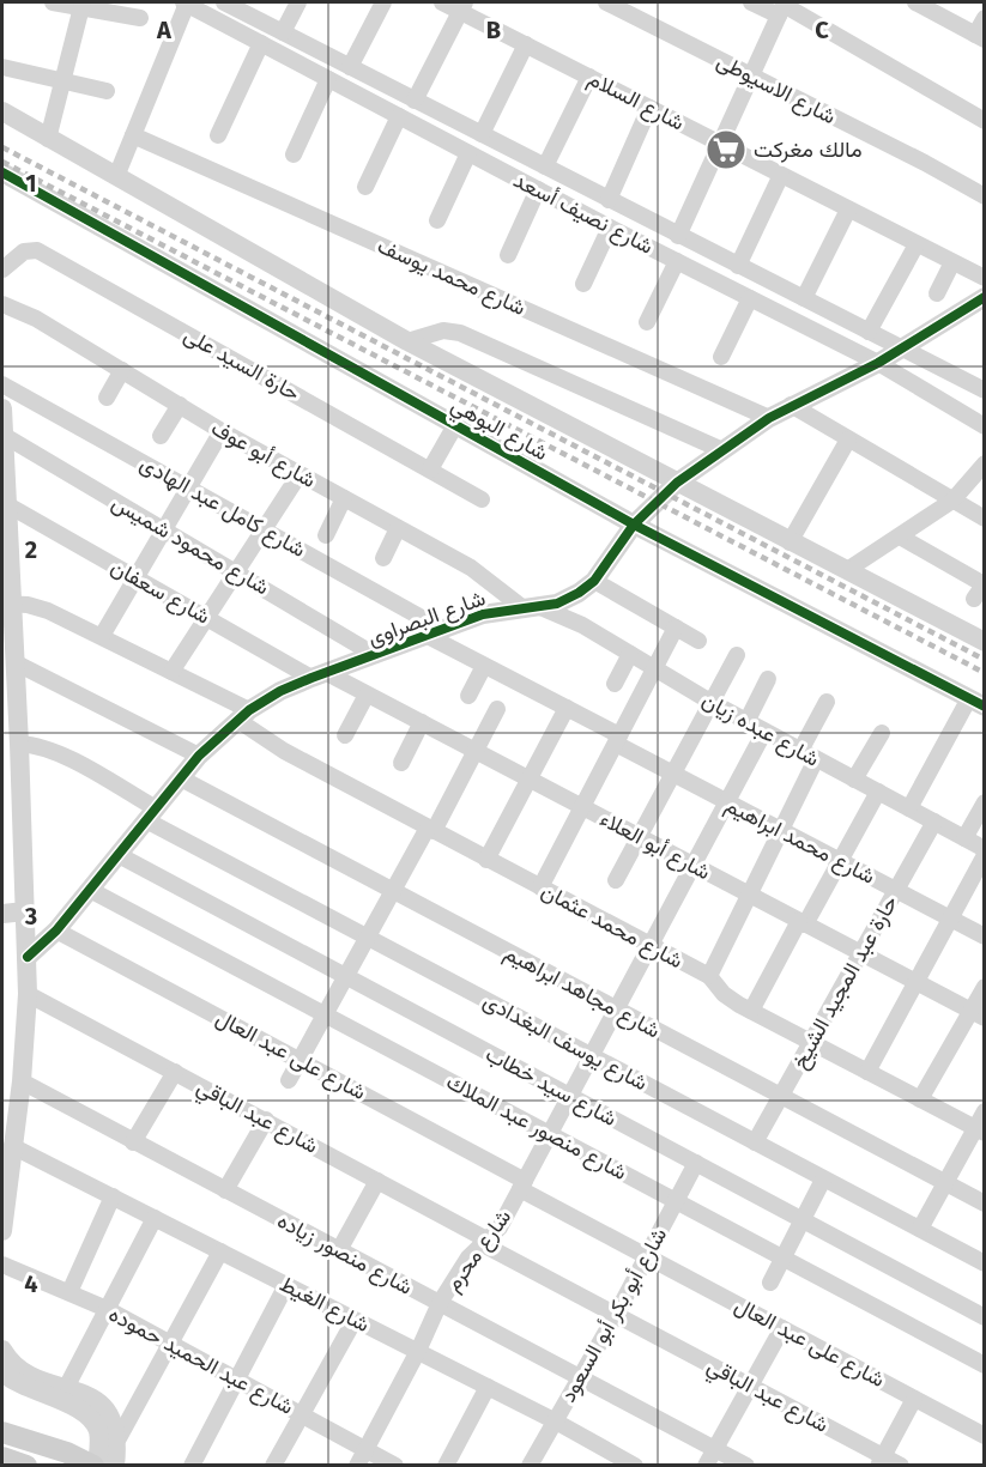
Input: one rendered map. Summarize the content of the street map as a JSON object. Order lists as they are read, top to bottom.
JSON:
{
  "streets": {
    "street": [
      "شارع الاسيوطى",
      "شارع السلام",
      "شارع نصيف أسعد",
      "شارع محمد يوسف",
      "حارة السيد على",
      "شارع البوهي",
      "شارع أبو عوف",
      "شارع كامل عبد الهادى",
      "شارع محمود شميس",
      "شارع سعفان",
      "شارع البصراوى",
      "شارع عبده زيان",
      "شارع محمد ابراهيم",
      "شارع أبو العلاء",
      "شارع محمد عثمان",
      "حارة عبد المجيد الشيخ",
      "شارع مجاهد ابراهيم",
      "شارع يوسف البغدادى",
      "شارع على عبد العال",
      "شارع سيد خطاب",
      "شارع عبد الباقي",
      "شارع منصور عبد الملاك",
      "شارع محرم",
      "شارع منصور زياده",
      "شارع الغيط",
      "شارع أبو بكر أبو السعود",
      "شارع عبد الحميد حموده"
    ]
  },
  "crossings": [
    ["شارع نصيف أسعد", "شارع البصراوى"],
    ["شارع محمد يوسف", "شارع البصراوى"],
    ["شارع البوهي", "شارع البصراوى"],
    ["شارع أبو عوف", "شارع البصراوى"],
    ["شارع أبو عوف", "شارع عبده زيان"],
    ["شارع كامل عبد الهادى", "شارع البصراوى"],
    ["شارع كامل عبد الهادى", "شارع محمد ابراهيم"],
    ["شارع محمود شميس", "شارع البصراوى"],
    ["شارع سعفان", "شارع البصراوى"],
    ["شارع سعفان", "شارع أبو العلاء"],
    ["شارع البصراوى", "شارع عبده زيان"],
    ["شارع البصراوى", "شارع محمد ابراهيم"],
    ["شارع البصراوى", "شارع أبو العلاء"],
    ["شارع البصراوى", "شارع محمد عثمان"],
    ["شارع البصراوى", "شارع مجاهد ابراهيم"],
    ["شارع البصراوى", "شارع يوسف البغدادى"],
    ["شارع البصراوى", "شارع على عبد العال"],
    ["شارع البصراوى", "شارع سيد خطاب"],
    ["شارع البصراوى", "شارع منصور عبد الملاك"],
    ["شارع عبده زيان", "حارة عبد المجيد الشيخ"],
    ["شارع عبده زيان", "شارع محرم"],
    ["شارع محمد ابراهيم", "حارة عبد المجيد الشيخ"],
    ["شارع محمد ابراهيم", "شارع محرم"],
    ["شارع أبو العلاء", "حارة عبد المجيد الشيخ"],
    ["شارع أبو العلاء", "شارع محرم"],
    ["شارع محمد عثمان", "حارة عبد المجيد الشيخ"],
    ["شارع محمد عثمان", "شارع محرم"],
    ["حارة عبد المجيد الشيخ", "شارع مجاهد ابراهيم"],
    ["حارة عبد المجيد الشيخ", "شارع يوسف البغدادى"],
    ["شارع مجاهد ابراهيم", "شارع محرم"],
    ["شارع يوسف البغدادى", "شارع محرم"],
    ["شارع على عبد العال", "شارع محرم"],
    ["شارع على عبد العال", "شارع أبو بكر أبو السعود"],
    ["شارع سيد خطاب", "شارع محرم"],
    ["شارع سيد خطاب", "شارع أبو بكر أبو السعود"],
    ["شارع عبد الباقي", "شارع محرم"],
    ["شارع عبد الباقي", "شارع أبو بكر أبو السعود"],
    ["شارع منصور عبد الملاك", "شارع محرم"],
    ["شارع منصور عبد الملاك", "شارع أبو بكر أبو السعود"],
    ["شارع محرم", "شارع منصور زياده"],
    ["شارع محرم", "شارع الغيط"],
    ["شارع محرم", "شارع عبد الحميد حموده"],
    ["شارع منصور زياده", "شارع أبو بكر أبو السعود"],
    ["شارع الغيط", "شارع أبو بكر أبو السعود"]
  ],
  "places": {
    "supermarket": ["مالك مغركت"]
  },
  "grid": {
    "columns": ["A", "B", "C"],
    "rows": [
      "1",
      "2",
      "3",
      "4"
    ]
  }
}
